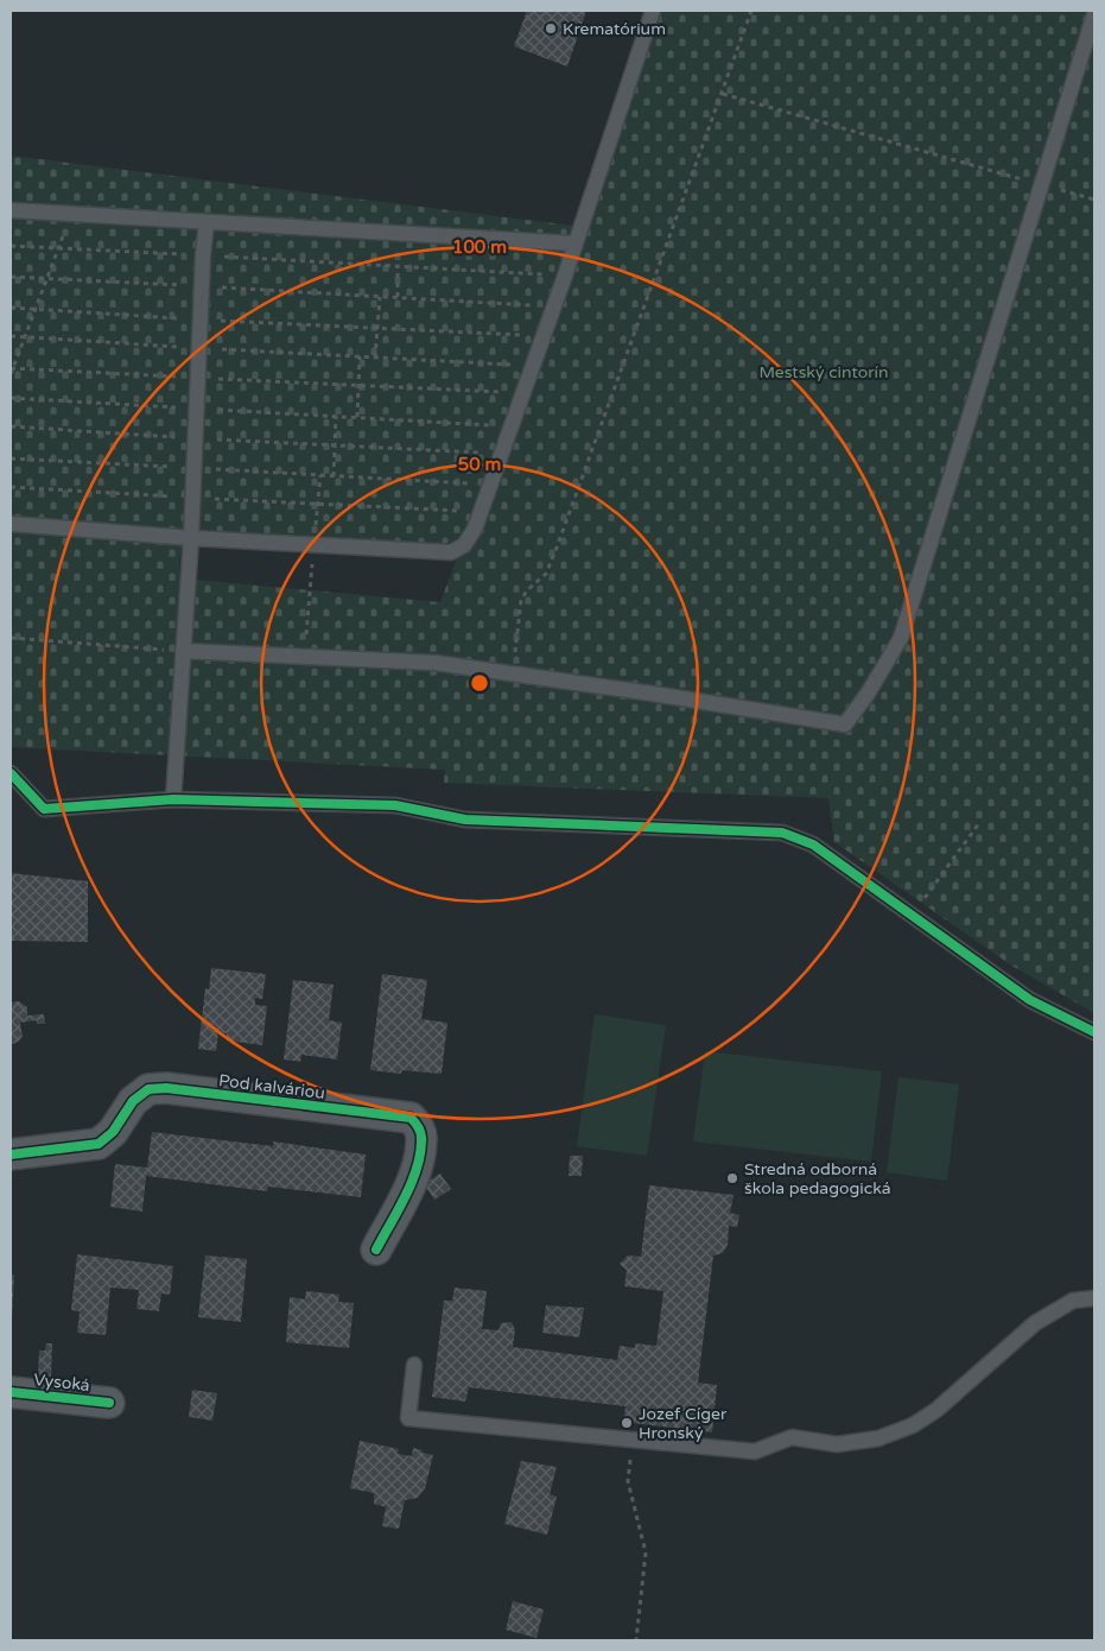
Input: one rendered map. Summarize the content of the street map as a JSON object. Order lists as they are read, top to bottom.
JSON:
{
  "streets": {
    "street": ["Pod kalváriou", "Vysoká"]
  },
  "parks": ["Mestský cintorín"],
  "places": ["Krematórium", "Stredná odborná škola pedagogická", "Jozef Cíger Hronský"],
  "rings": ["100 m", "50 m"]
}
